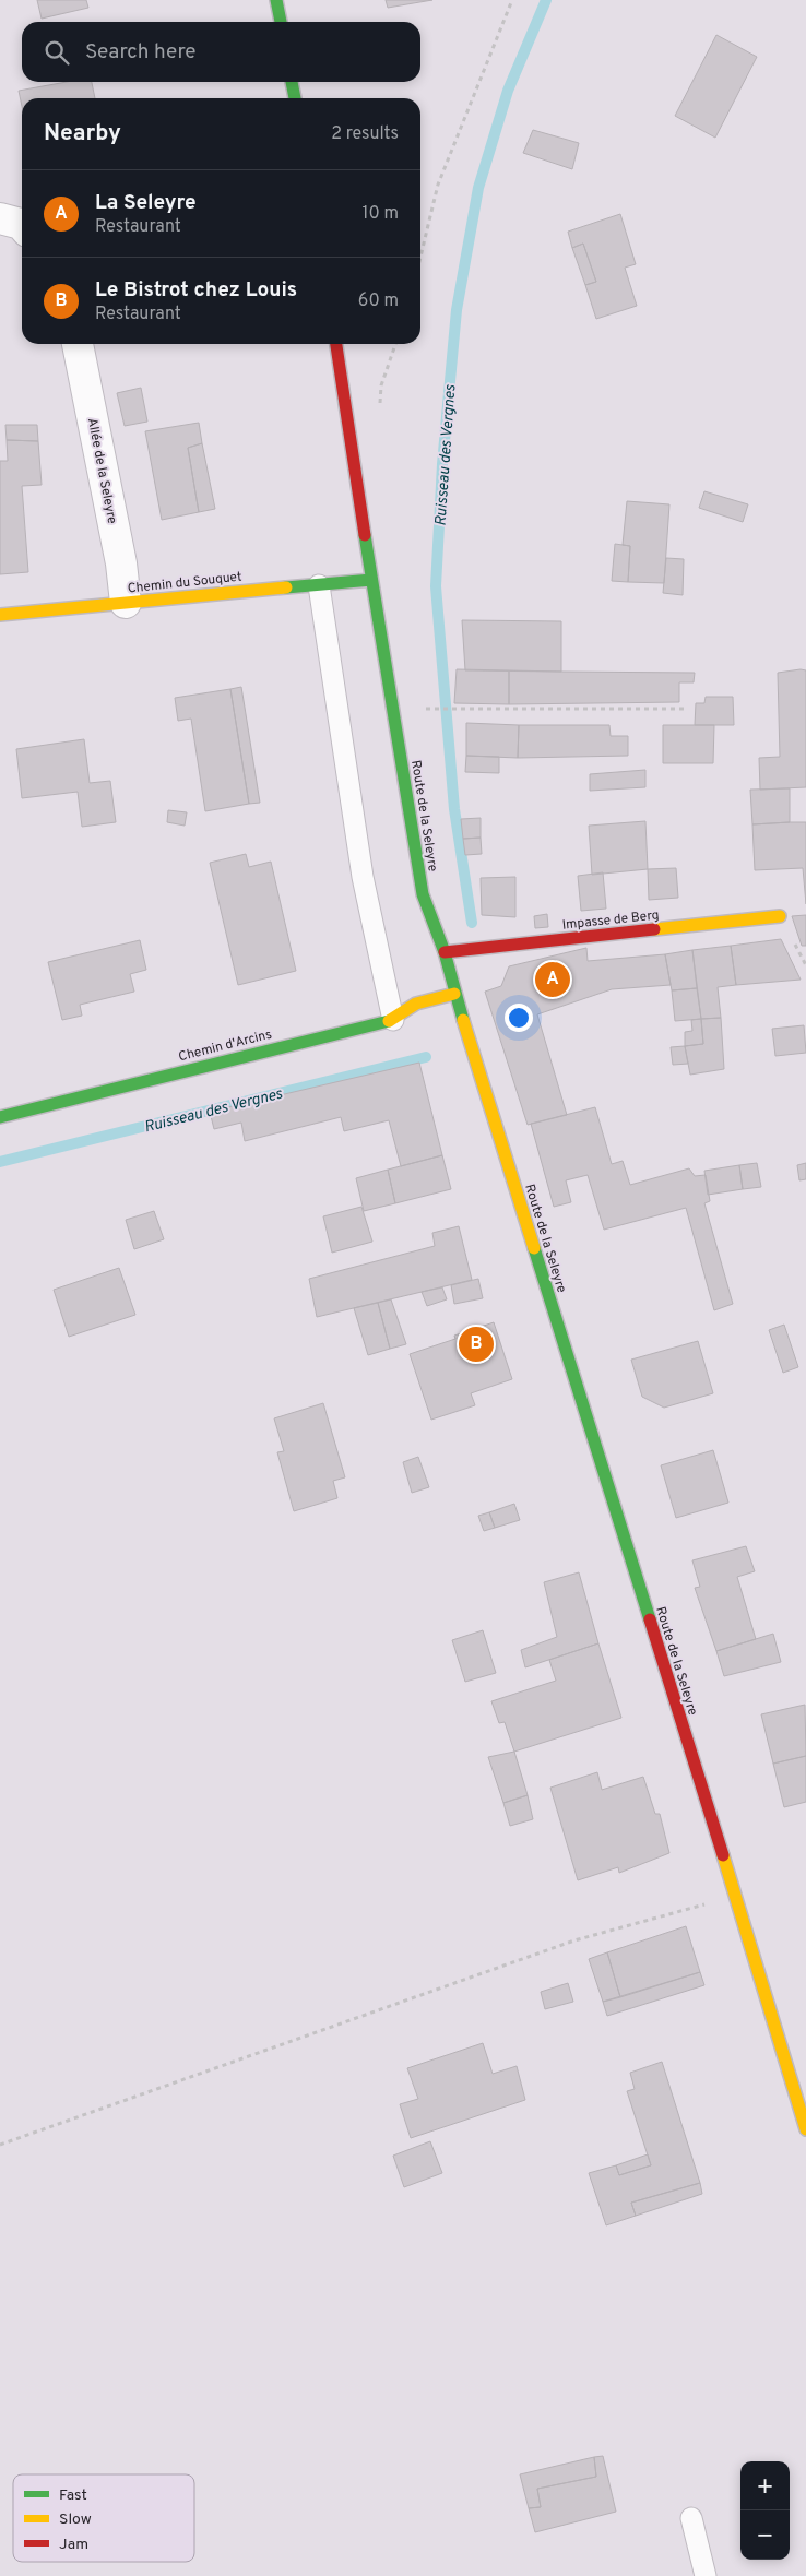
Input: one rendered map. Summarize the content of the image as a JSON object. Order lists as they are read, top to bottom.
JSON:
{
  "streets": {
    "street": [
      "Allée de la Seleyre",
      "Chemin du Souquet",
      "Route de la Seleyre",
      "Impasse de Berg",
      "Chemin d'Arcins"
    ]
  },
  "crossings": [
    ["Allée de la Seleyre", "Chemin du Souquet"],
    ["Chemin du Souquet", "Route de la Seleyre"],
    ["Route de la Seleyre", "Impasse de Berg"],
    ["Route de la Seleyre", "Chemin d'Arcins"]
  ],
  "water": ["Ruisseau des Vergnes"],
  "legend": ["Fast", "Slow", "Jam"],
  "page": {
    "search": "Search here",
    "heading": ["Nearby", "2 results"],
    "list": [
      {
        "mark": "A",
        "name": "La Seleyre",
        "note": "Restaurant",
        "value": "10 m"
      },
      {
        "mark": "B",
        "name": "Le Bistrot chez Louis",
        "note": "Restaurant",
        "value": "60 m"
      }
    ],
    "pins": ["A", "B"],
    "map_buttons": ["+", "−"]
  }
}
